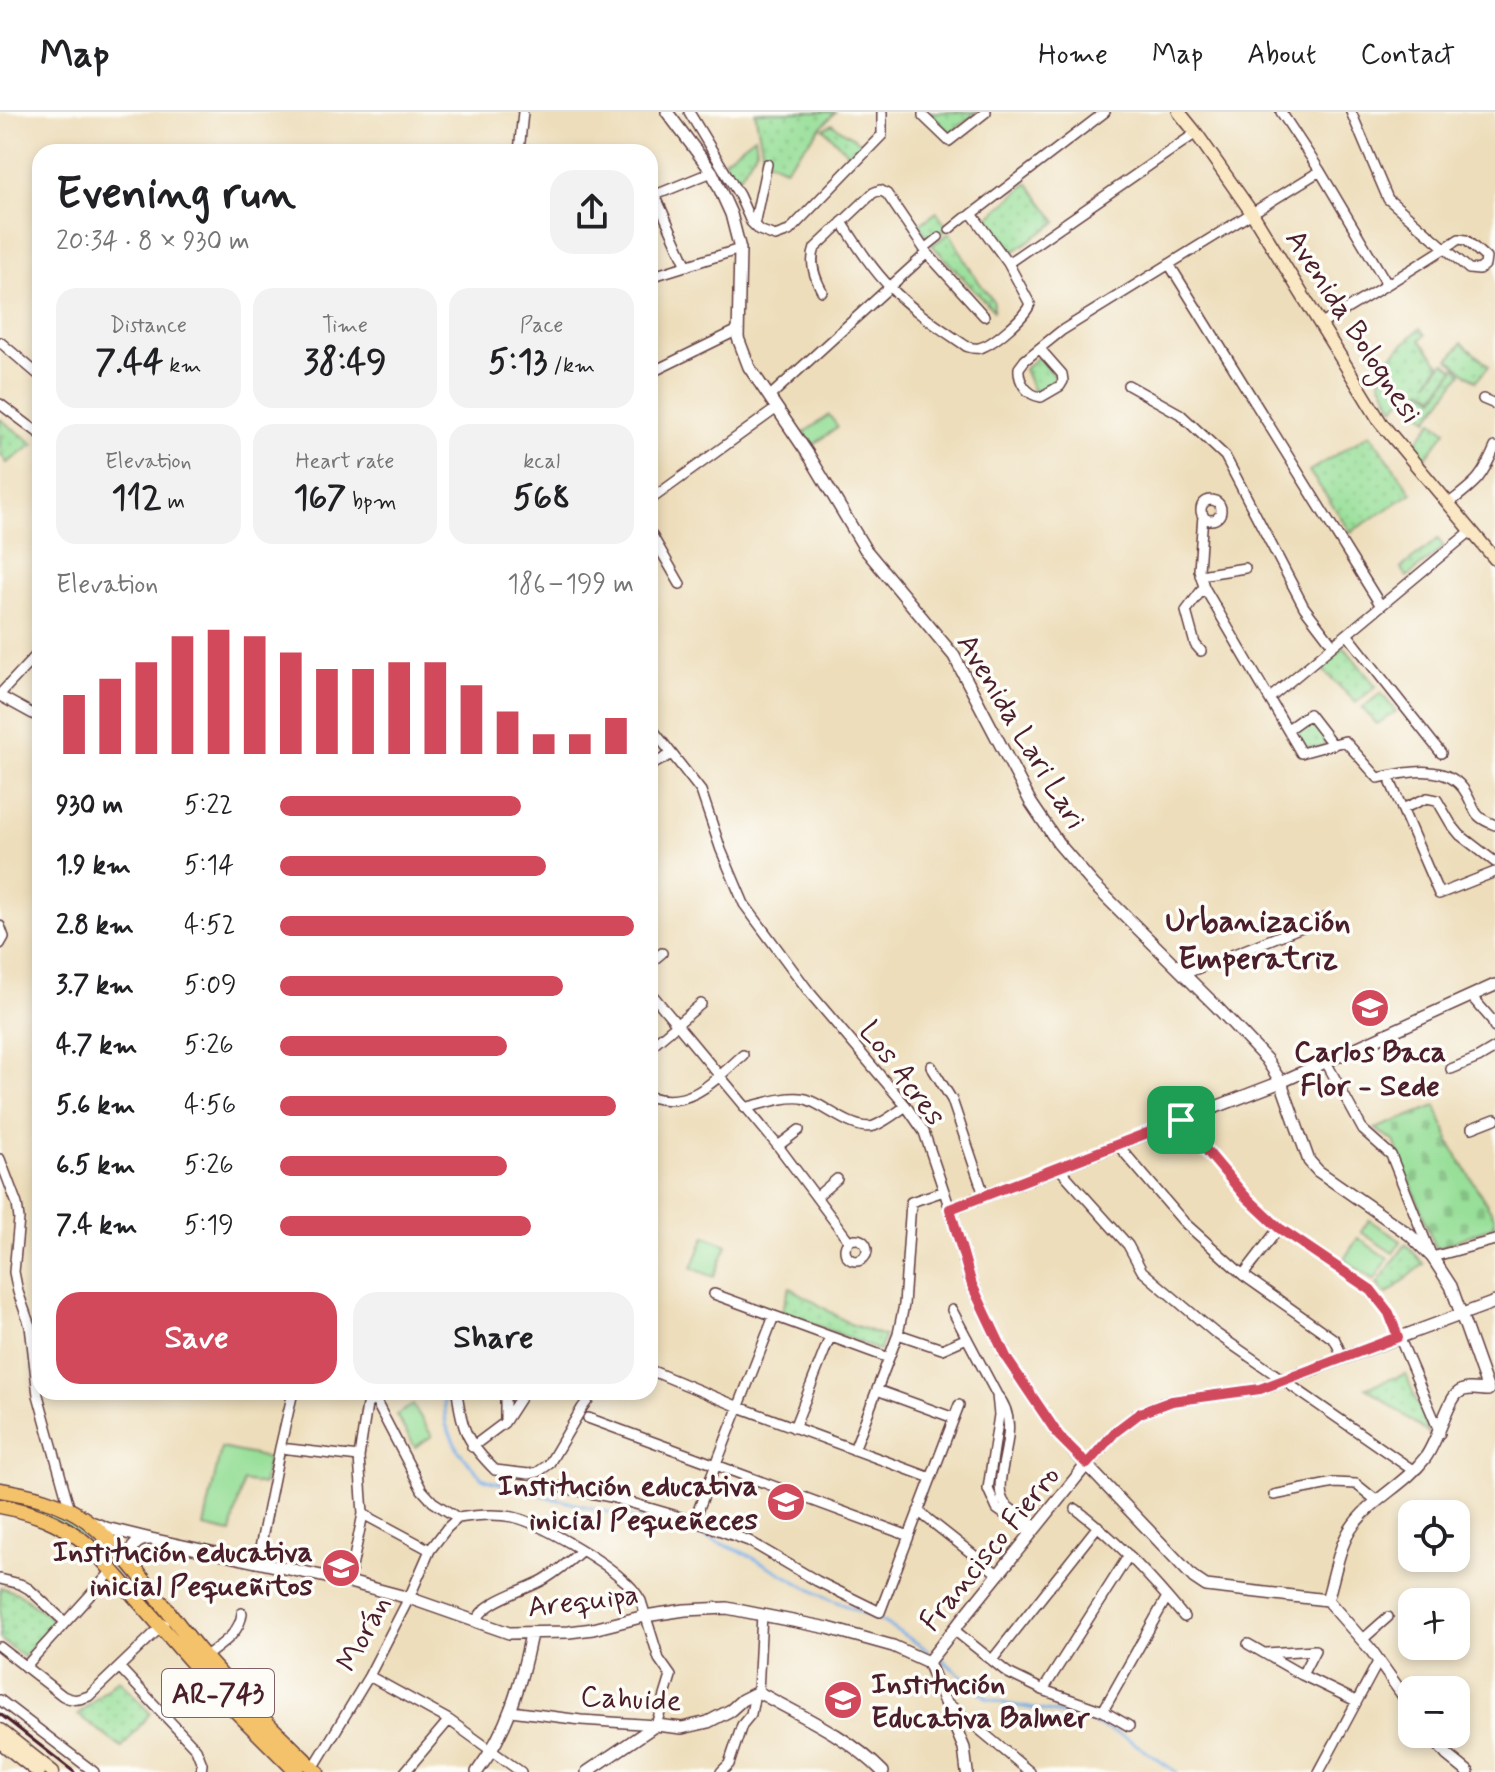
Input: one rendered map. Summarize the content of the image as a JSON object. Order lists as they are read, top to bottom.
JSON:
{
  "streets": {
    "main road": ["Avenida Bolognesi", "AR-743"],
    "street": [
      "Avenida Lari Lari",
      "Los Acres",
      "Francisco Fierro",
      "Arequipa",
      "Morán",
      "Cahuide"
    ]
  },
  "crossings": [
    ["Avenida Lari Lari", "Francisco Fierro"],
    ["Los Acres", "Francisco Fierro"],
    ["Francisco Fierro", "Arequipa"],
    ["Arequipa", "Morán"],
    ["Arequipa", "AR-743"],
    ["Morán", "AR-743"]
  ],
  "districts": ["Urbanización Emperatriz"],
  "places": {
    "school or university": [
      "Carlos Baca Flor - Sede",
      "Institución educativa inicial Pequeñeces",
      "Institución educativa inicial Pequeñitos",
      "Institución Educativa Balmer"
    ]
  },
  "page": {
    "header": "Map",
    "nav": [
      "Home",
      "Map",
      "About",
      "Contact"
    ],
    "heading": ["Evening run", "20:34 · 8 × 930 m"],
    "stats": [
      ["Distance", "7.44 km"],
      ["Time", "38:49"],
      ["Pace", "5:13 /km"],
      ["Elevation", "112 m"],
      ["Heart rate", "167 bpm"],
      ["kcal", "568"]
    ],
    "chart": ["Elevation", "186–199 m"],
    "list": [
      {
        "name": "930 m",
        "note": "5:22"
      },
      {
        "name": "1.9 km",
        "note": "5:14"
      },
      {
        "name": "2.8 km",
        "note": "4:52"
      },
      {
        "name": "3.7 km",
        "note": "5:09"
      },
      {
        "name": "4.7 km",
        "note": "5:26"
      },
      {
        "name": "5.6 km",
        "note": "4:56"
      },
      {
        "name": "6.5 km",
        "note": "5:26"
      },
      {
        "name": "7.4 km",
        "note": "5:19"
      }
    ],
    "buttons": ["Save", "Share"],
    "map_buttons": ["+", "−"]
  }
}
